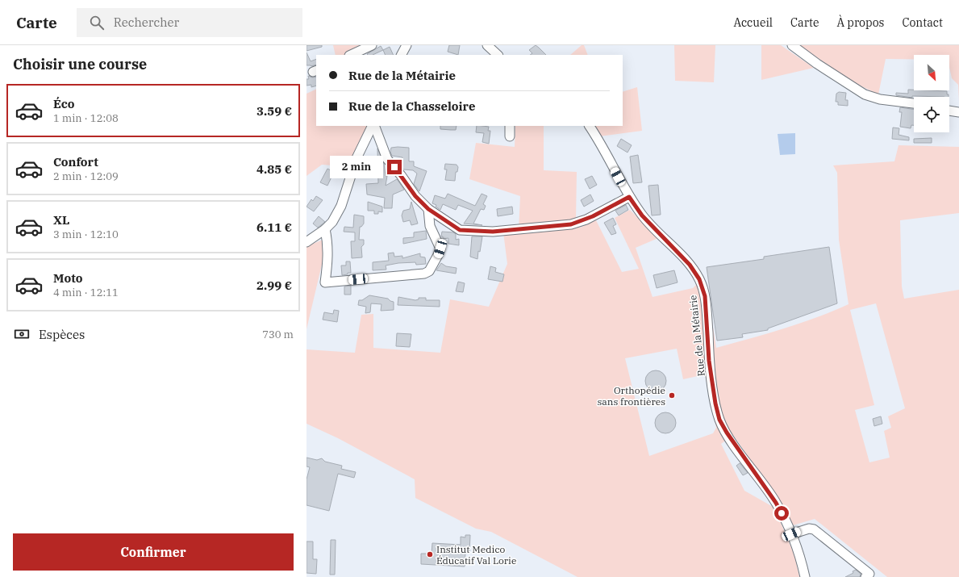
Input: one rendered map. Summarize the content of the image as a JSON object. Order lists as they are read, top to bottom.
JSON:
{
  "streets": {
    "street": ["Rue de la Métairie"]
  },
  "places": ["Orthopédie sans frontières", "Institut Medico Éducatif Val Lorie"],
  "north": "bottom right",
  "page": {
    "header": "Carte",
    "search": "Rechercher",
    "nav": [
      "Accueil",
      "Carte",
      "À propos",
      "Contact"
    ],
    "heading": "Choisir une course",
    "banner": ["Rue de la Métairie", "Rue de la Chasseloire"],
    "list": [
      {
        "name": "Éco",
        "note": "1 min · 12:08",
        "value": "3.59 €"
      },
      {
        "name": "Confort",
        "note": "2 min · 12:09",
        "value": "4.85 €"
      },
      {
        "name": "XL",
        "note": "3 min · 12:10",
        "value": "6.11 €"
      },
      {
        "name": "Moto",
        "note": "4 min · 12:11",
        "value": "2.99 €"
      }
    ],
    "bubble": "2 min",
    "pay": ["Espèces", "730 m"],
    "buttons": "Confirmer"
  }
}
